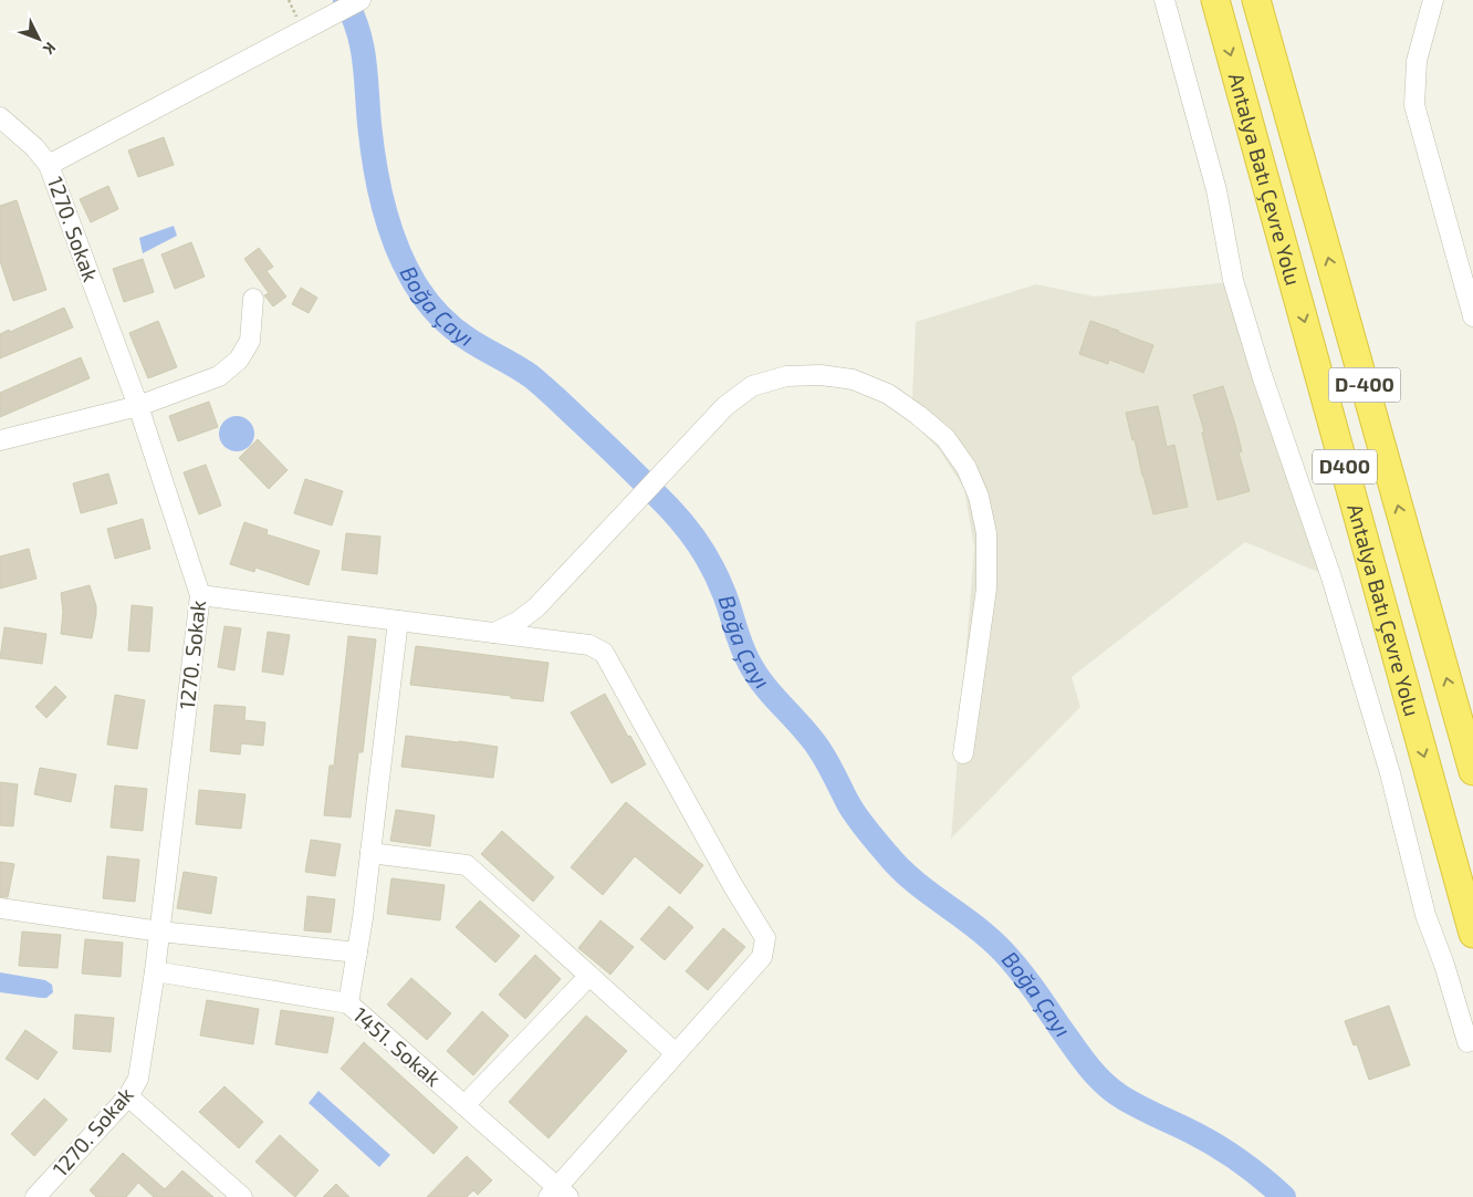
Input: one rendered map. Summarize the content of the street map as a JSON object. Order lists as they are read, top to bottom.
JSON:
{
  "streets": {
    "highway": ["Antalya Batı Çevre Yolu", "D-400", "D400"],
    "street": ["1270. Sokak", "1451. Sokak"]
  },
  "crossings": [
    ["1270. Sokak", "1451. Sokak"]
  ],
  "water": ["Boğa Çayı"],
  "north": "bottom right"
}
